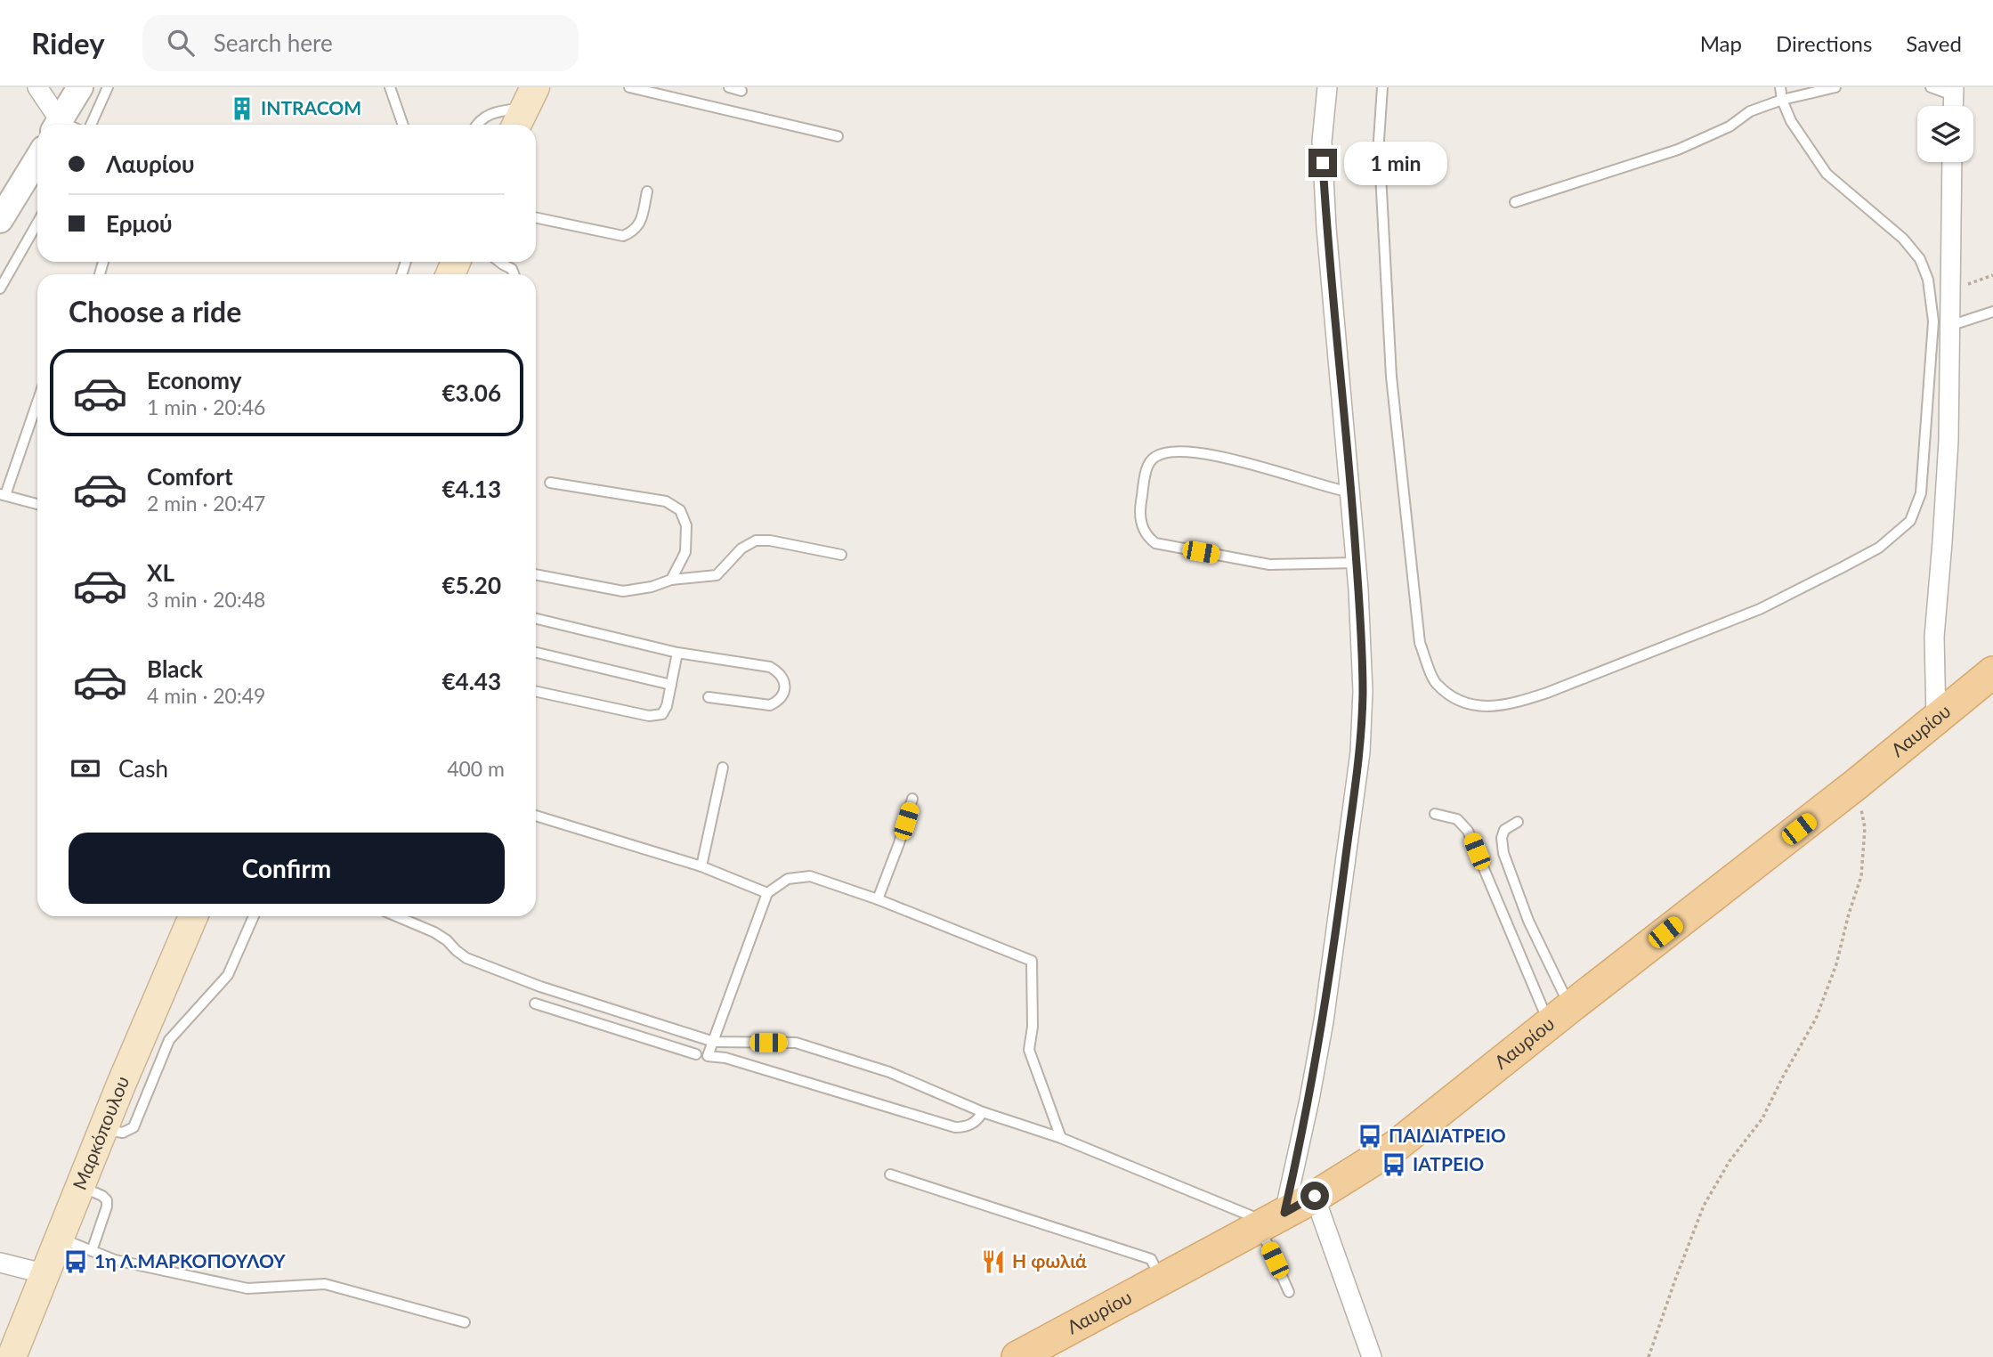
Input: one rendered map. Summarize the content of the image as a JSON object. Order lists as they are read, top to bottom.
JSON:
{
  "streets": {
    "main road": ["Λαυρίου", "Μαρκόπουλου"]
  },
  "places": {
    "building": ["INTRACOM"],
    "bus stop": ["ΠΑΙΔΙΑΤΡΕΙΟ", "ΙΑΤΡΕΙΟ", "1η Λ.ΜΑΡΚΟΠΟΥΛΟΥ"],
    "restaurant": ["Η φωλιά"]
  },
  "page": {
    "header": "Ridey",
    "search": "Search here",
    "nav": ["Map", "Directions", "Saved"],
    "banner": ["Λαυρίου", "Ερμού"],
    "bubble": "1 min",
    "heading": "Choose a ride",
    "list": [
      {
        "name": "Economy",
        "note": "1 min · 20:46",
        "value": "€3.06"
      },
      {
        "name": "Comfort",
        "note": "2 min · 20:47",
        "value": "€4.13"
      },
      {
        "name": "XL",
        "note": "3 min · 20:48",
        "value": "€5.20"
      },
      {
        "name": "Black",
        "note": "4 min · 20:49",
        "value": "€4.43"
      }
    ],
    "pay": ["Cash", "400 m"],
    "buttons": "Confirm"
  }
}
